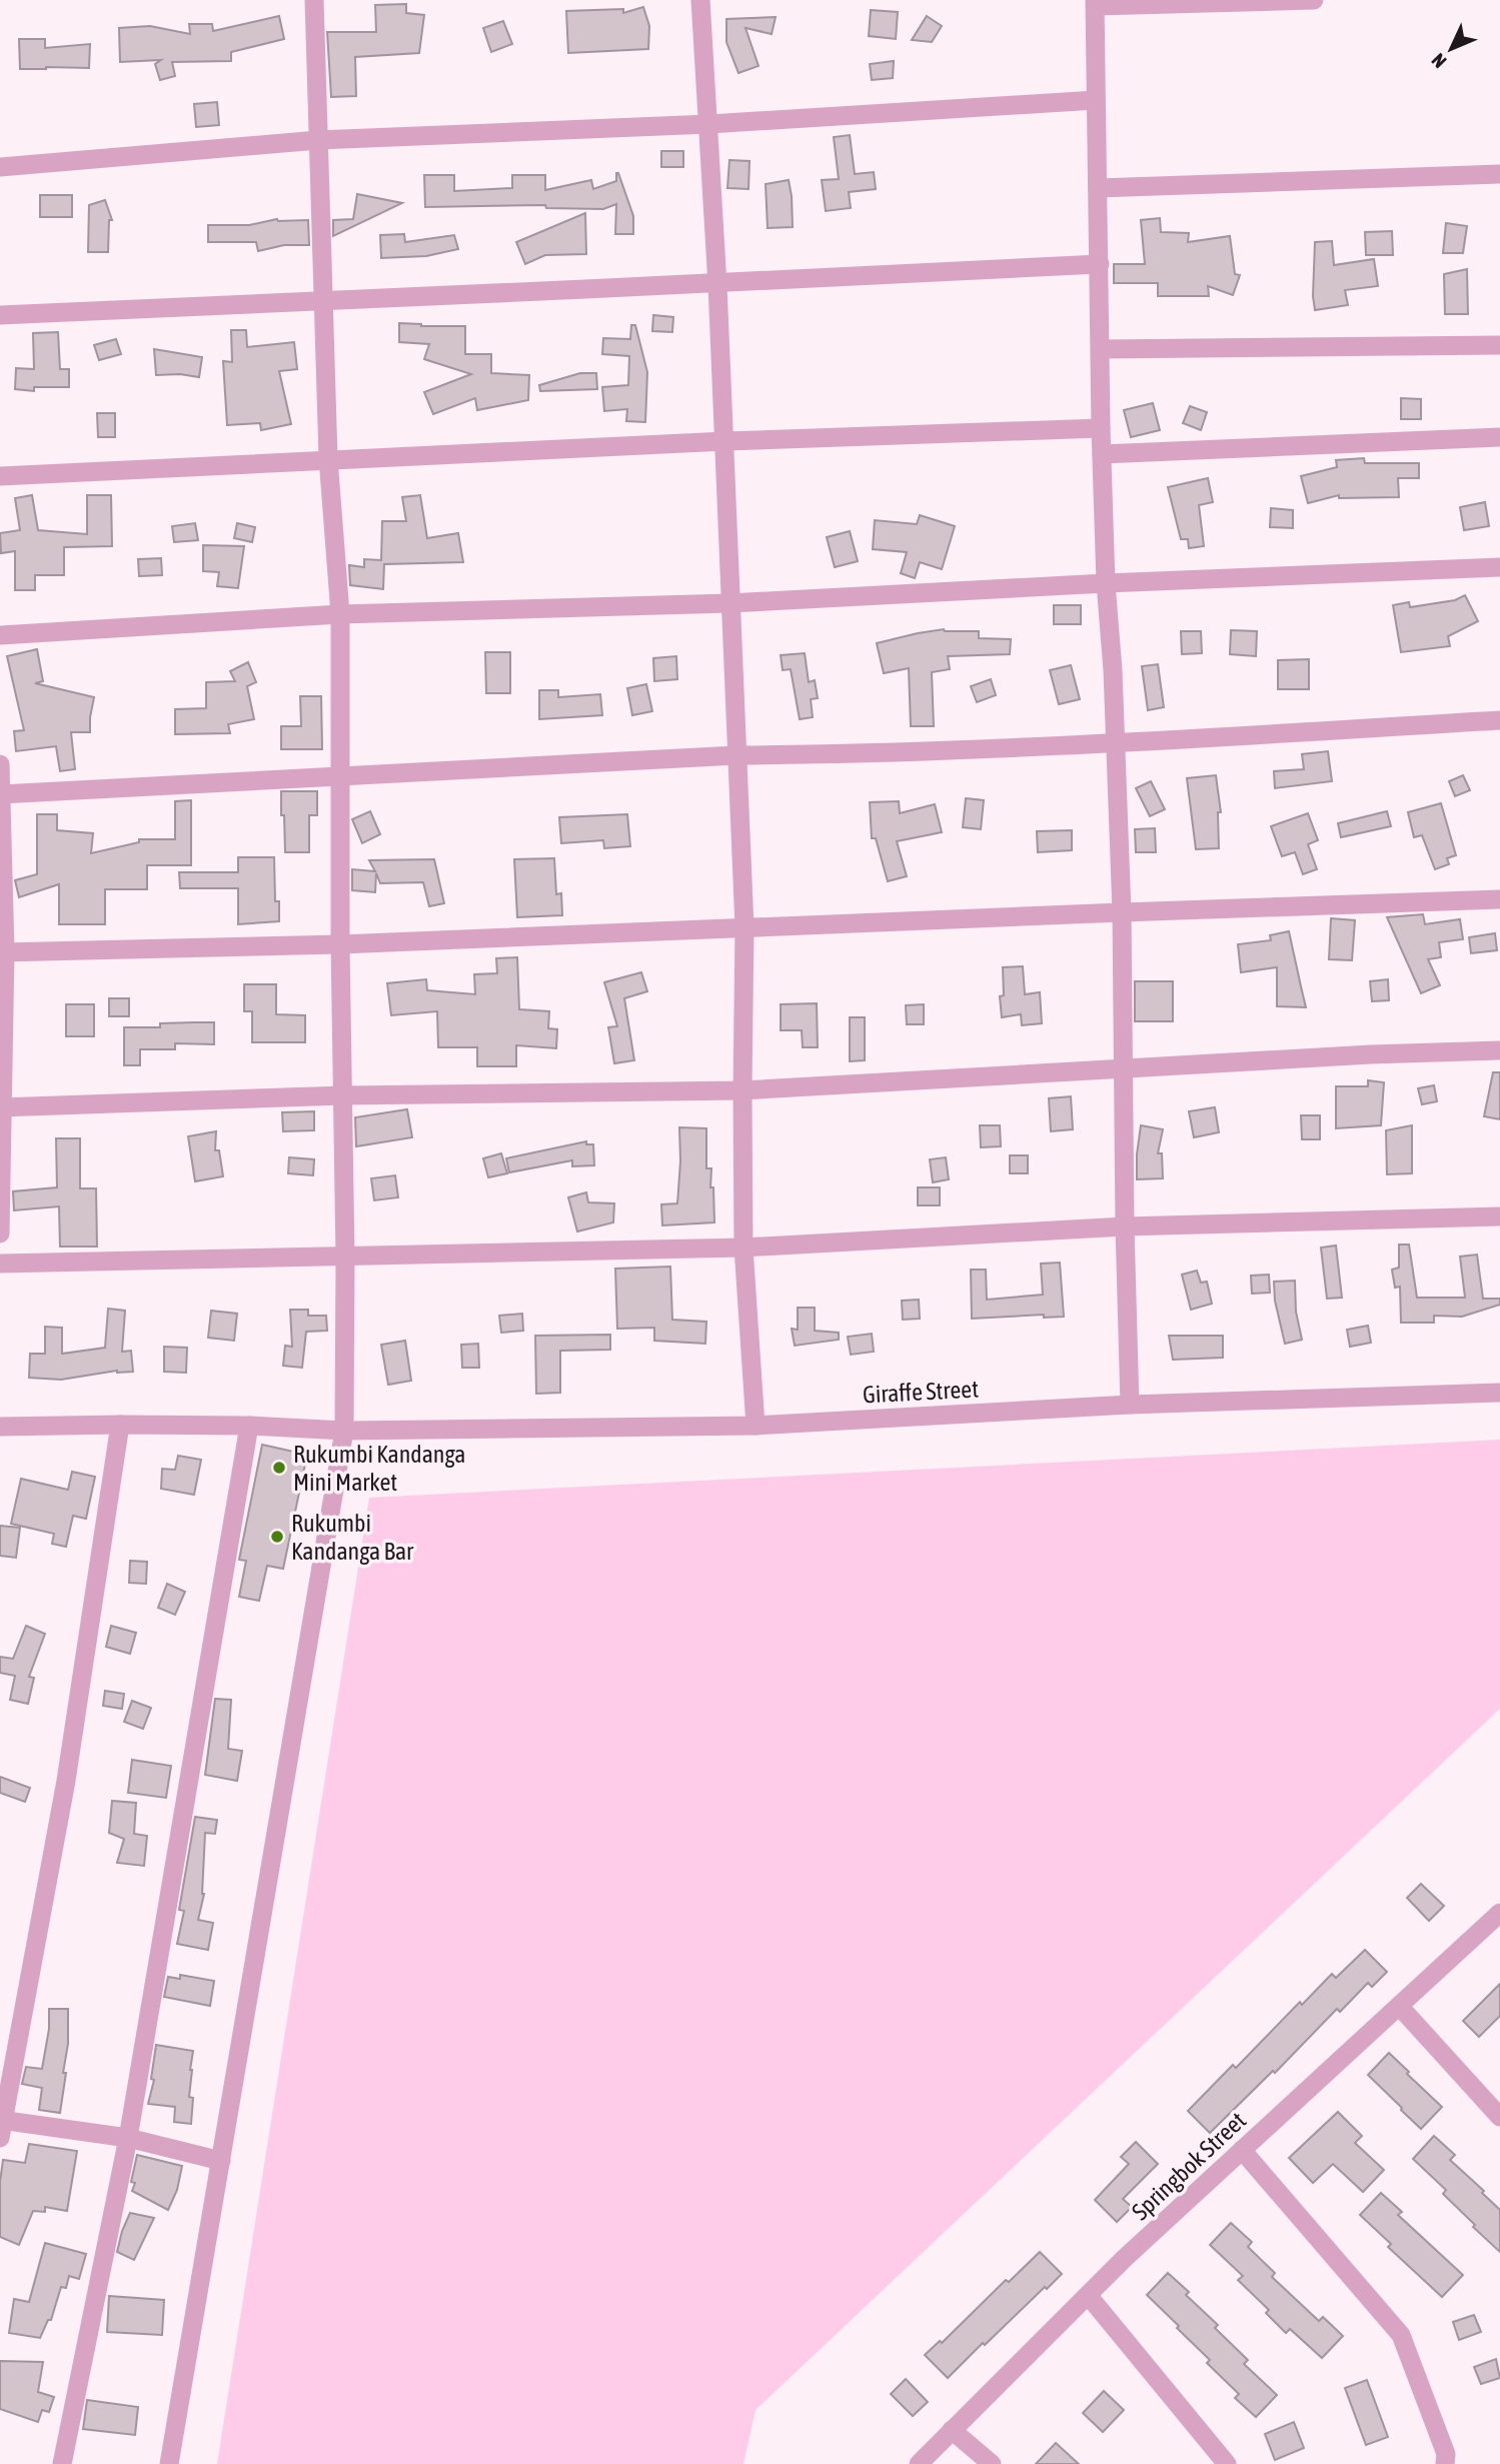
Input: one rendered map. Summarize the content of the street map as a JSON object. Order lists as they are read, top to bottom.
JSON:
{
  "streets": {
    "street": ["Giraffe Street", "Springbok Street"]
  },
  "places": ["Rukumbi Kandanga Mini Market", "Rukumbi Kandanga Bar"],
  "north": "bottom left"
}
